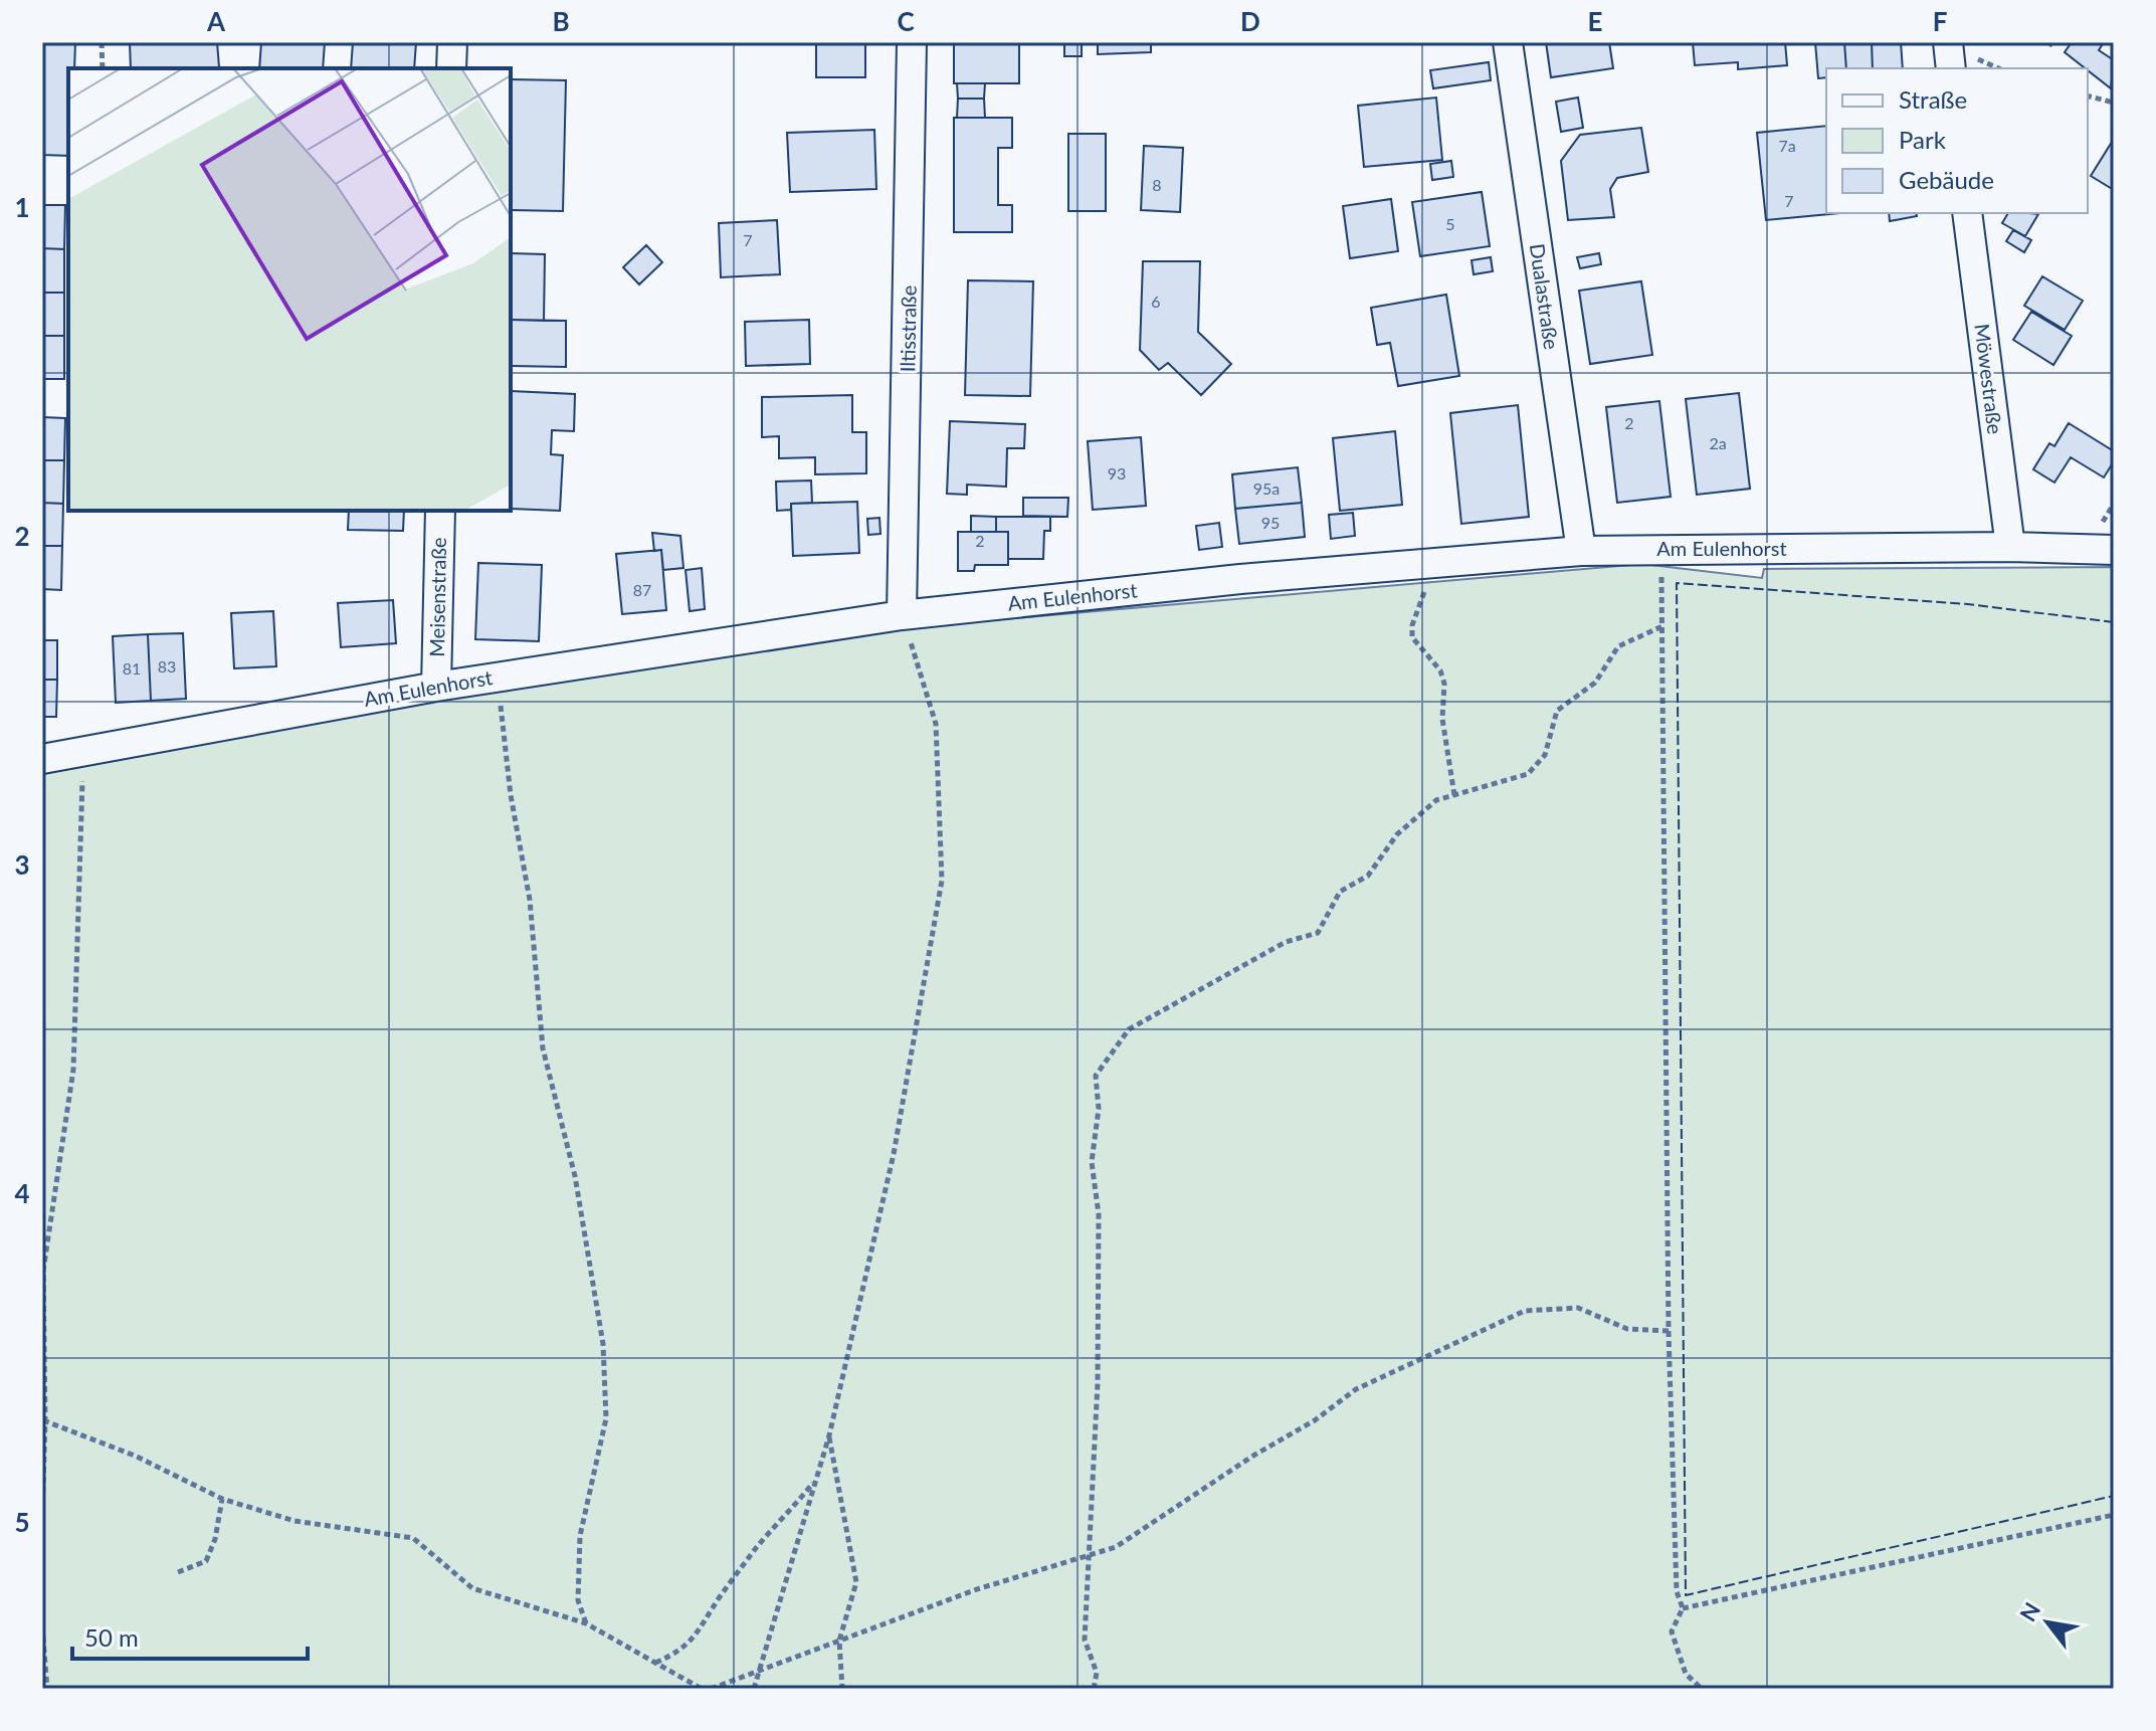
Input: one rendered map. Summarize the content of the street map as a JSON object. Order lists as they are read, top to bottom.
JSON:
{
  "streets": {
    "street": [
      "Dualastraße",
      "Iltisstraße",
      "Möwestraße",
      "Am Eulenhorst",
      "Meisenstraße"
    ]
  },
  "crossings": [
    ["Dualastraße", "Am Eulenhorst"],
    ["Iltisstraße", "Am Eulenhorst"],
    ["Möwestraße", "Am Eulenhorst"],
    ["Am Eulenhorst", "Meisenstraße"]
  ],
  "house_numbers": [
    "7a",
    "8",
    "7",
    "5",
    "7",
    "6",
    "2",
    "2a",
    "93",
    "95a",
    "95",
    "2",
    "87",
    "83",
    "81"
  ],
  "legend": ["Straße", "Park", "Gebäude"],
  "scale_bar": "50 m",
  "north": "top left",
  "grid": {
    "columns": [
      "A",
      "B",
      "C",
      "D",
      "E",
      "F"
    ],
    "rows": [
      "1",
      "2",
      "3",
      "4",
      "5"
    ]
  }
}
